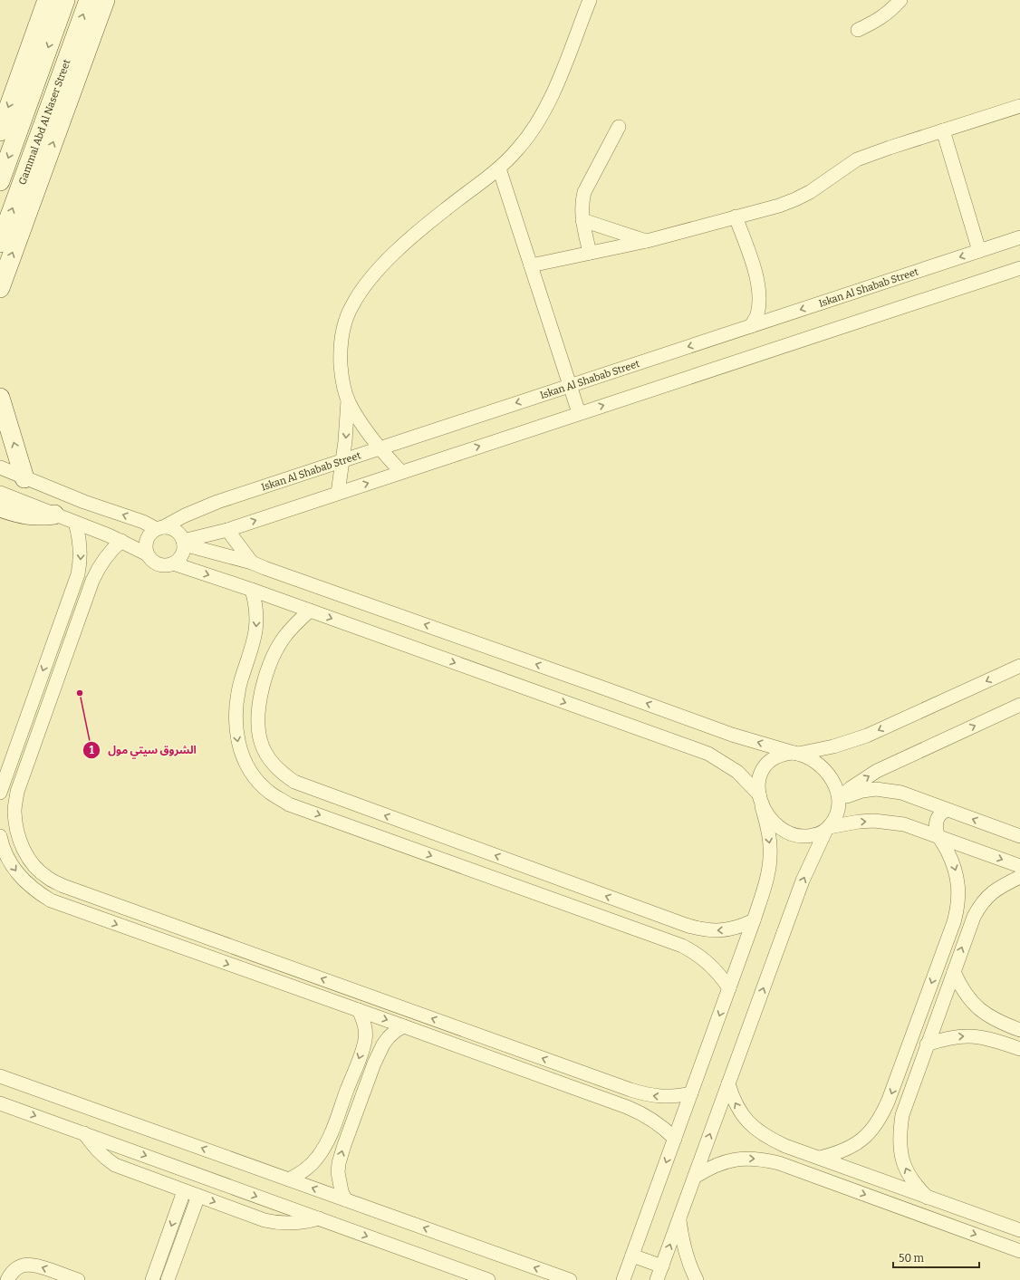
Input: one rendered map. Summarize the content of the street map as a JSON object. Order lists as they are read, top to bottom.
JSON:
{
  "streets": {
    "street": ["Gammal Abd Al Naser Street", "Iskan Al Shabab Street"]
  },
  "places": ["الشروق سيتي مول"],
  "scale_bar": "50 m"
}
